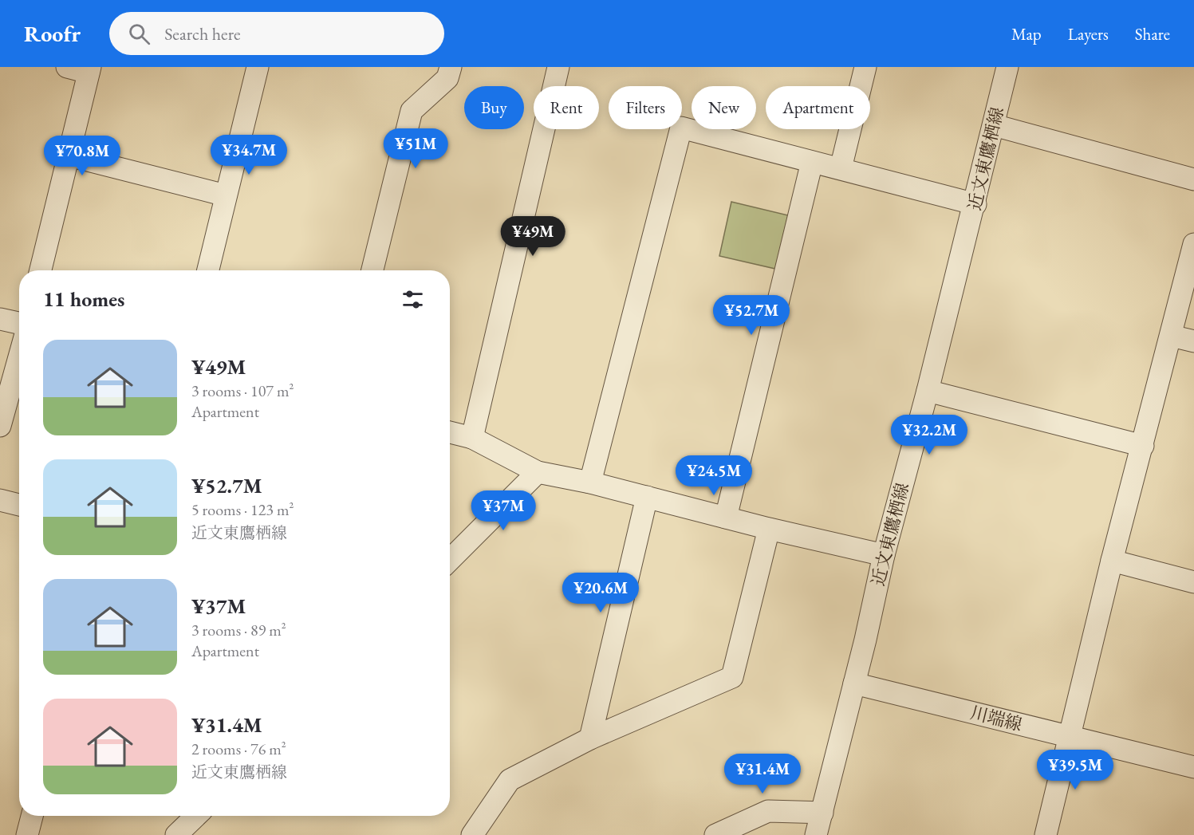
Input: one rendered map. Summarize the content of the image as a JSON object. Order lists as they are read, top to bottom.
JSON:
{
  "streets": {
    "street": ["近文東鷹栖線", "川端線"]
  },
  "crossings": [
    ["近文東鷹栖線", "川端線"]
  ],
  "page": {
    "header": "Roofr",
    "search": "Search here",
    "nav": ["Map", "Layers", "Share"],
    "chip": [
      "Buy",
      "Rent",
      "Filters",
      "New",
      "Apartment"
    ],
    "price": [
      "¥51M",
      "¥34.7M",
      "¥70.8M",
      "¥49M",
      "¥52.7M",
      "¥32.2M",
      "¥24.5M",
      "¥37M",
      "¥20.6M",
      "¥39.5M",
      "¥31.4M"
    ],
    "heading": "11 homes",
    "list": [
      {
        "name": "¥49M",
        "note": "3 rooms · 107 m² · Apartment"
      },
      {
        "name": "¥52.7M",
        "note": "5 rooms · 123 m² · 近文東鷹栖線"
      },
      {
        "name": "¥37M",
        "note": "3 rooms · 89 m² · Apartment"
      },
      {
        "name": "¥31.4M",
        "note": "2 rooms · 76 m² · 近文東鷹栖線"
      }
    ]
  }
}
